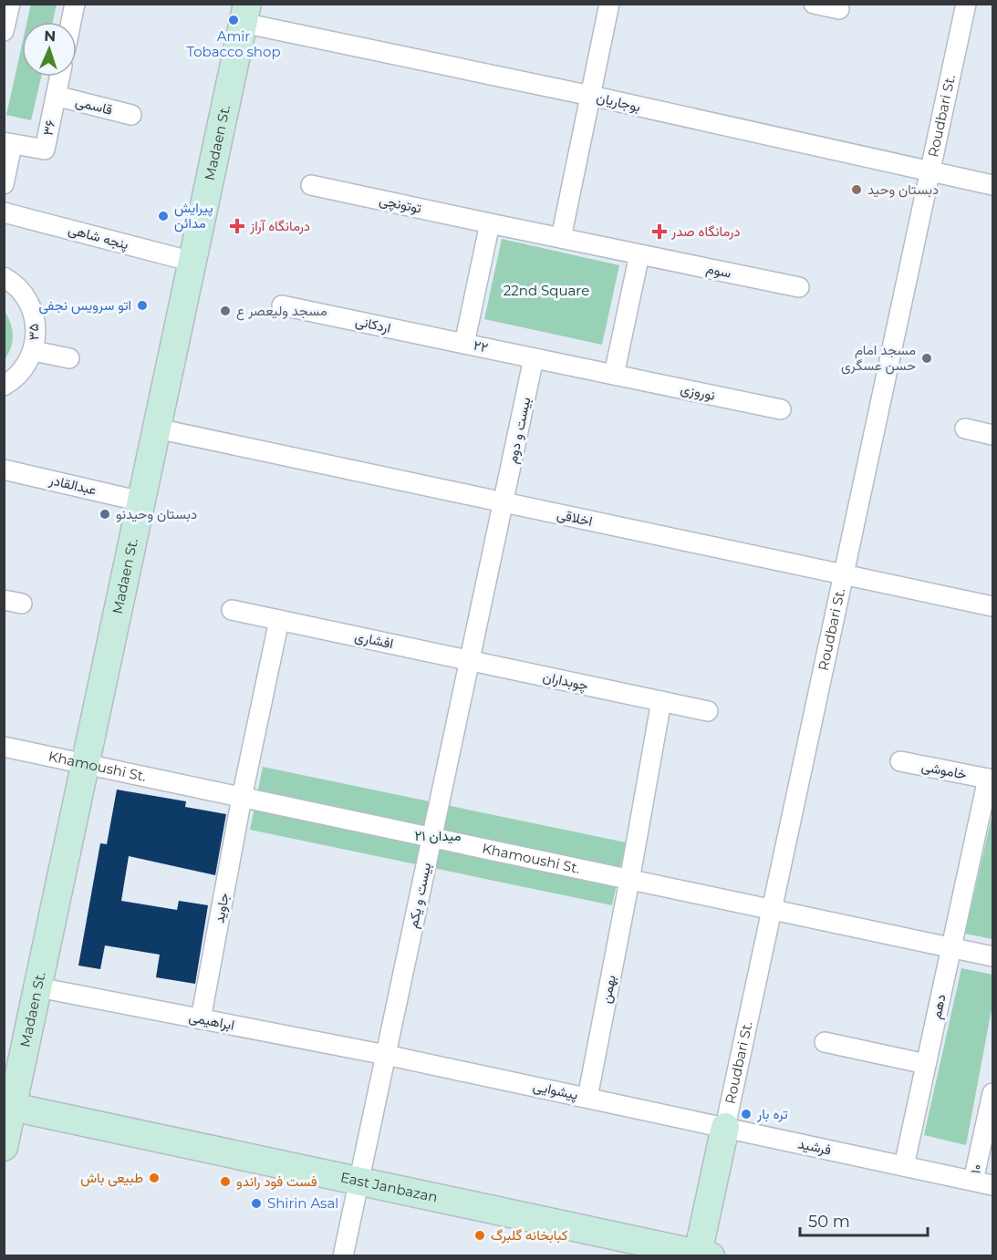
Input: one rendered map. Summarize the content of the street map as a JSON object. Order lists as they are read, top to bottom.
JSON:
{
  "streets": {
    "main road": ["Roudbari St.", "Madaen St.", "East Janbazan"],
    "street": [
      "بوجاریان",
      "قاسمی",
      "۳۶",
      "توتونچی",
      "پنجه شاهی",
      "سوم",
      "اردکانی",
      "۳۵",
      "۲۲",
      "نوروزی",
      "بیست و دوم",
      "عبدالقادر",
      "اخلاقی",
      "افشاری",
      "چوبداران",
      "Khamoushi St.",
      "خاموشی",
      "بیست و یکم",
      "جاوید",
      "بهمن",
      "دهم",
      "ابراهیمی",
      "پیشوایی",
      "فرشید",
      "۱۰"
    ]
  },
  "crossings": [
    ["بوجاریان", "Roudbari St."],
    ["بوجاریان", "Madaen St."],
    ["قاسمی", "۳۶"],
    ["Roudbari St.", "اخلاقی"],
    ["Roudbari St.", "Khamoushi St."],
    ["Roudbari St.", "پیشوایی"],
    ["Roudbari St.", "فرشید"],
    ["Roudbari St.", "East Janbazan"],
    ["Madaen St.", "پنجه شاهی"],
    ["Madaen St.", "عبدالقادر"],
    ["Madaen St.", "اخلاقی"],
    ["Madaen St.", "Khamoushi St."],
    ["Madaen St.", "ابراهیمی"],
    ["Madaen St.", "East Janbazan"],
    ["توتونچی", "۲۲"],
    ["اردکانی", "۲۲"],
    ["۲۲", "نوروزی"],
    ["۲۲", "بیست و دوم"],
    ["بیست و دوم", "اخلاقی"],
    ["بیست و دوم", "بیست و یکم"],
    ["اخلاقی", "بیست و یکم"],
    ["افشاری", "چوبداران"],
    ["افشاری", "بیست و یکم"],
    ["چوبداران", "بیست و یکم"],
    ["Khamoushi St.", "بیست و یکم"],
    ["Khamoushi St.", "جاوید"],
    ["Khamoushi St.", "بهمن"],
    ["Khamoushi St.", "دهم"],
    ["خاموشی", "دهم"],
    ["بیست و یکم", "ابراهیمی"],
    ["بیست و یکم", "پیشوایی"],
    ["بیست و یکم", "East Janbazan"],
    ["جاوید", "ابراهیمی"],
    ["بهمن", "پیشوایی"],
    ["دهم", "فرشید"],
    ["ابراهیمی", "پیشوایی"],
    ["پیشوایی", "فرشید"]
  ],
  "parks": ["22nd Square", "میدان ۲۱"],
  "places": {
    "other": [
      "Amir Tobacco shop",
      "دبستان وحید",
      "پیرایش مدائن",
      "اتو سرویس نجفی",
      "مسجد ولیعصر ع",
      "مسجد امام حسن عسگری",
      "دبستان وحیدنو",
      "تره بار",
      "طبیعی باش",
      "فست فود راندو",
      "Shirin Asal",
      "کبابخانه گلبرگ"
    ],
    "health": ["درمانگاه آراز", "درمانگاه صدر"]
  },
  "scale_bar": "50 m",
  "north": "top"
}
